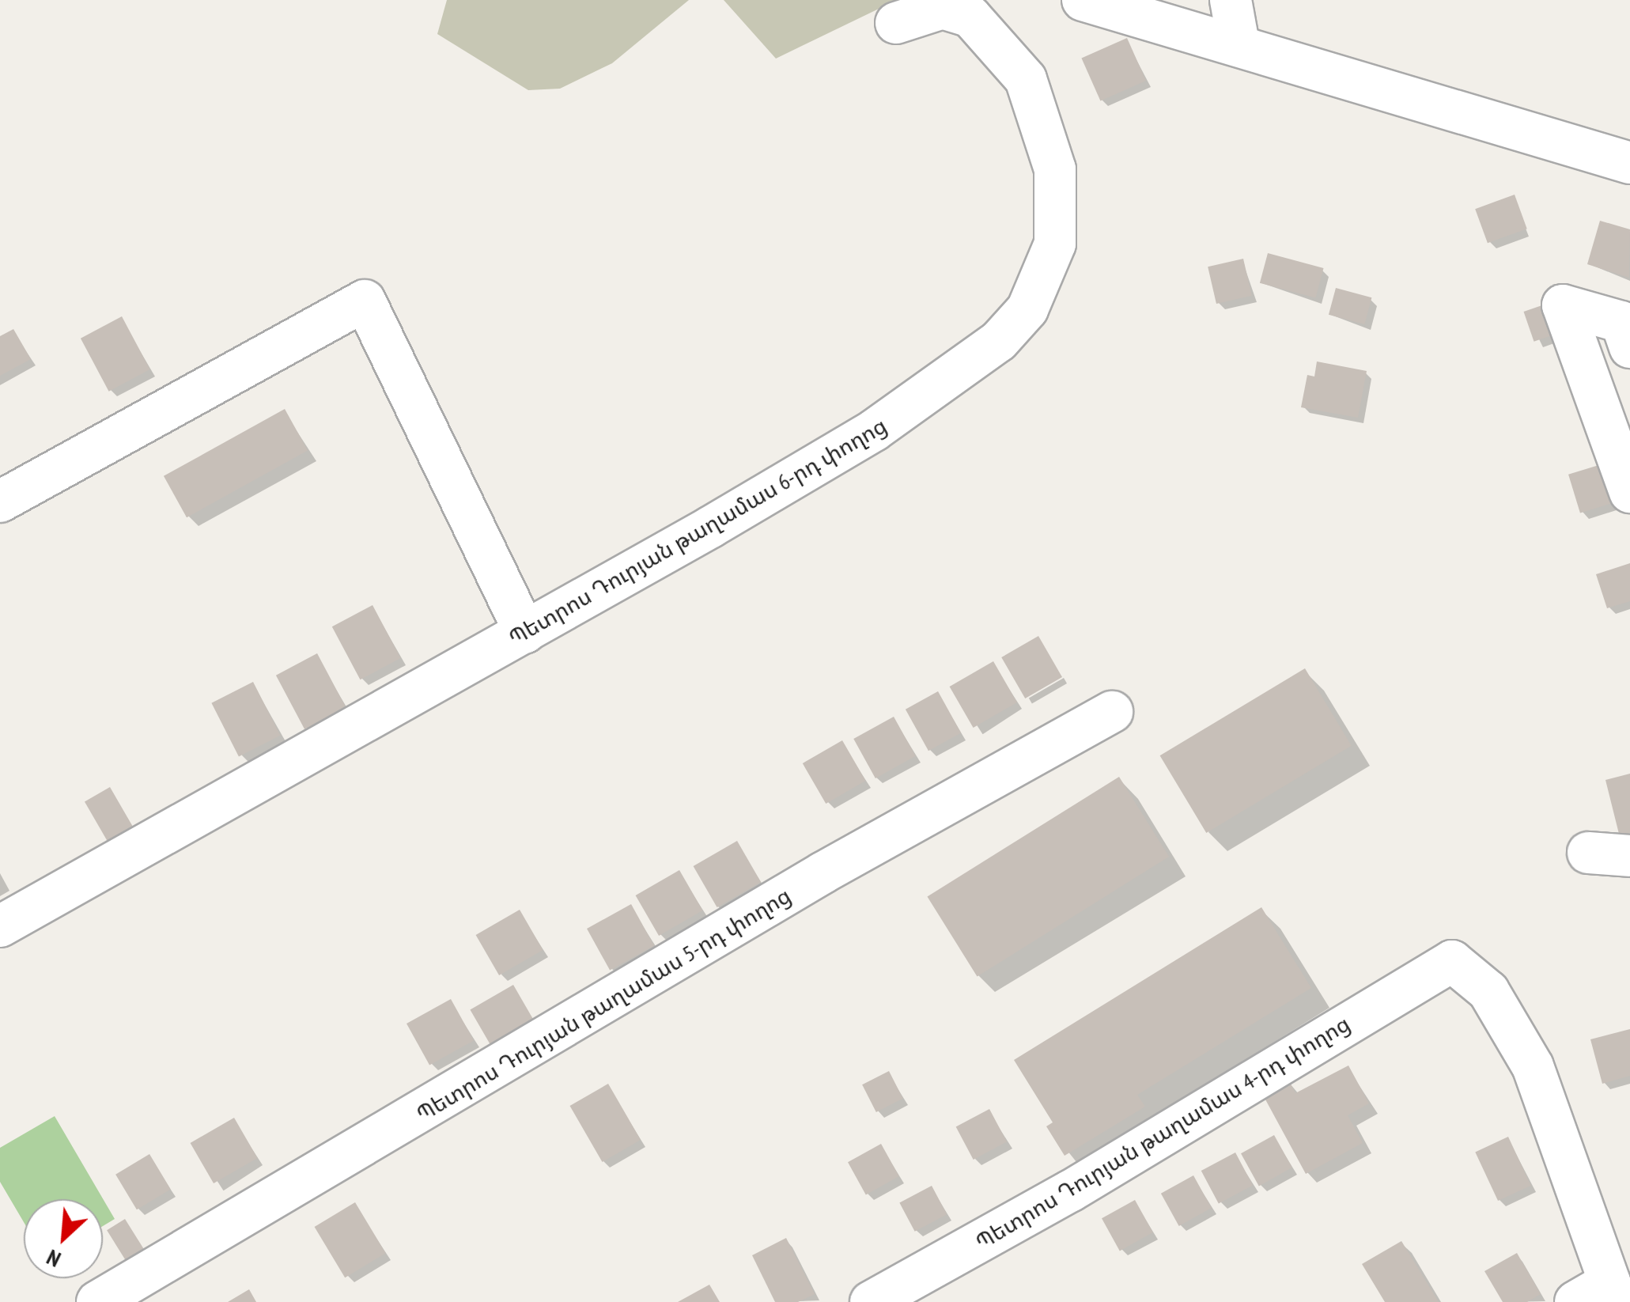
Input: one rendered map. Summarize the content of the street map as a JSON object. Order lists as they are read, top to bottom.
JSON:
{
  "streets": {
    "street": ["Պետրոս Դուրյան թաղամաս 6-րդ փողոց", "Պետրոս Դուրյան թաղամաս 5-րդ փողոց", "Պետրոս Դուրյան թաղամաս 4-րդ փողոց"]
  },
  "north": "bottom left"
}
